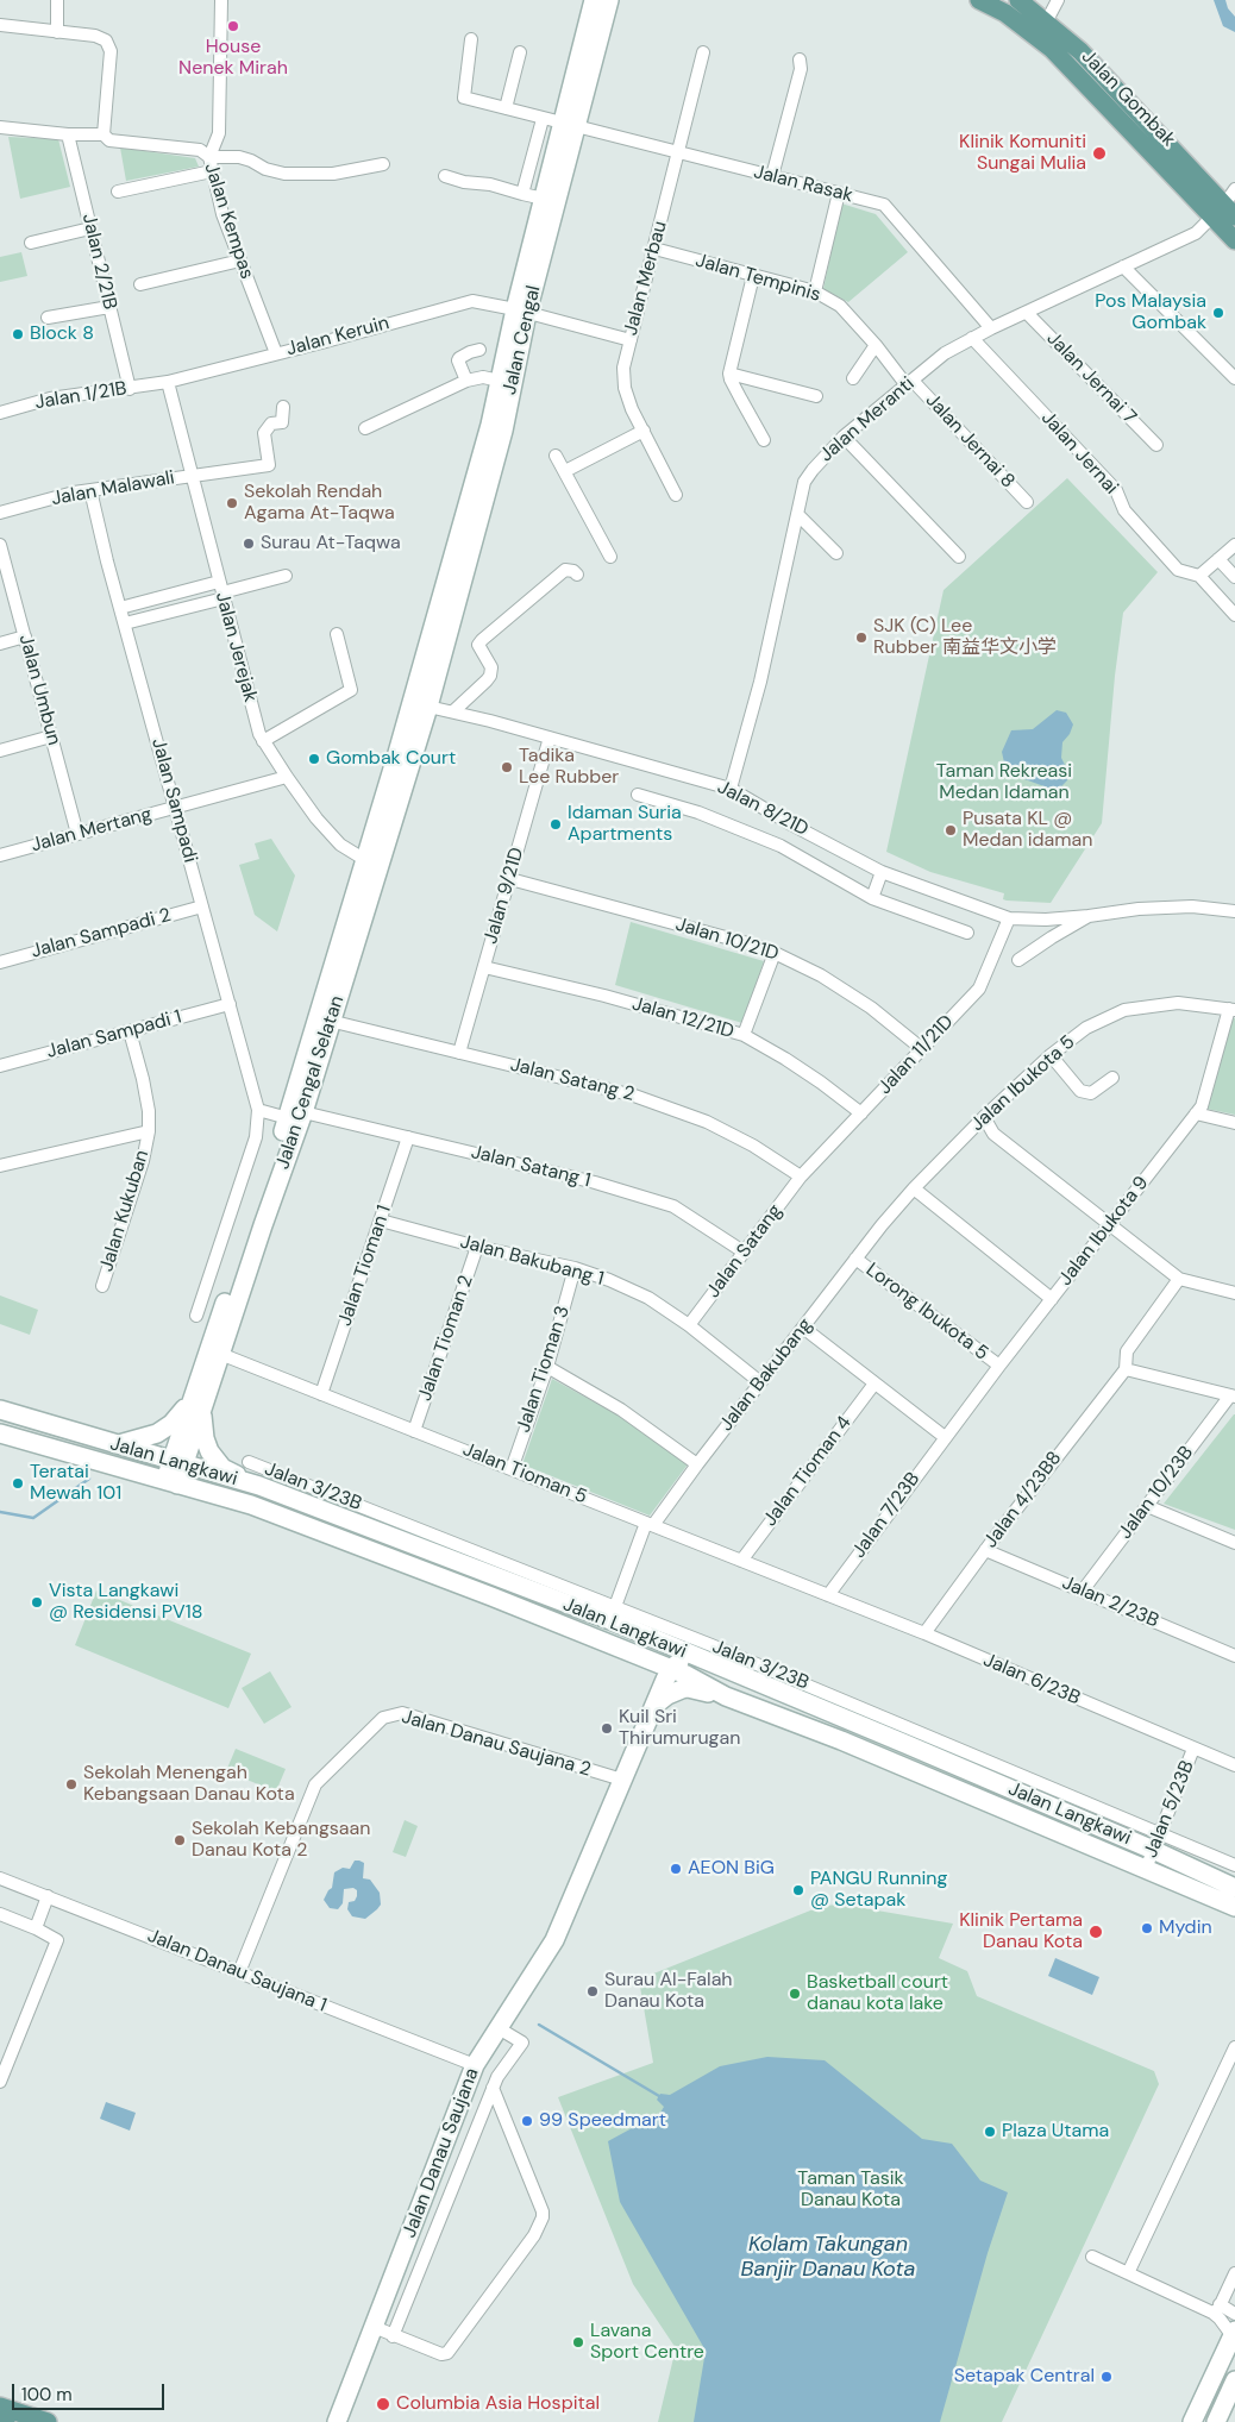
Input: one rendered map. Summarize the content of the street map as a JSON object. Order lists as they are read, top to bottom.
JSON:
{
  "streets": {
    "main road": ["Jalan Gombak"],
    "street": [
      "Jalan Rasak",
      "Jalan Kempas",
      "Jalan 2/21B",
      "Jalan Merbau",
      "Jalan Tempinis",
      "Jalan Keruin",
      "Jalan Cengal",
      "Jalan Jernai 7",
      "Jalan 1/21B",
      "Jalan Meranti",
      "Jalan Jernai 8",
      "Jalan Jernai",
      "Jalan Malawali",
      "Jalan Jerejak",
      "Jalan Umbun",
      "Jalan Sampadi",
      "Jalan 8/21D",
      "Jalan Mertang",
      "Jalan 9/21D",
      "Jalan Sampadi 2",
      "Jalan 10/21D",
      "Jalan 12/21D",
      "Jalan Sampadi 1",
      "Jalan 11/21D",
      "Jalan Satang 2",
      "Jalan Cengal Selatan",
      "Jalan Ibukota 5",
      "Jalan Satang 1",
      "Jalan Kukuban",
      "Jalan Ibukota 9",
      "Jalan Satang",
      "Jalan Bakubang 1",
      "Jalan Tioman 1",
      "Lorong Ibukota 5",
      "Jalan Tioman 2",
      "Jalan Tioman 3",
      "Jalan Bakubang",
      "Jalan Langkawi",
      "Jalan Tioman 4",
      "Jalan Tioman 5",
      "Jalan 3/23B",
      "Jalan 10/23B",
      "Jalan 4/23B8",
      "Jalan 7/23B",
      "Jalan 2/23B",
      "Jalan 6/23B",
      "Jalan Danau Saujana 2",
      "Jalan 5/23B",
      "Jalan Danau Saujana 1",
      "Jalan Danau Saujana"
    ]
  },
  "crossings": [
    ["Jalan Gombak", "Jalan Meranti"],
    ["Jalan Rasak", "Jalan Merbau"],
    ["Jalan Rasak", "Jalan Cengal"],
    ["Jalan Rasak", "Jalan Meranti"],
    ["Jalan Kempas", "Jalan 2/21B"],
    ["Jalan Kempas", "Jalan Keruin"],
    ["Jalan 2/21B", "Jalan 1/21B"],
    ["Jalan Merbau", "Jalan Tempinis"],
    ["Jalan Merbau", "Jalan Keruin"],
    ["Jalan Tempinis", "Jalan Meranti"],
    ["Jalan Tempinis", "Jalan Jernai 8"],
    ["Jalan Keruin", "Jalan Cengal"],
    ["Jalan Keruin", "Jalan 1/21B"],
    ["Jalan Keruin", "Jalan Jerejak"],
    ["Jalan Cengal", "Jalan Cengal Selatan"],
    ["Jalan Jernai 7", "Jalan Meranti"],
    ["Jalan 1/21B", "Jalan Jerejak"],
    ["Jalan Meranti", "Jalan Jernai 8"],
    ["Jalan Meranti", "Jalan Jernai"],
    ["Jalan Meranti", "Jalan 8/21D"],
    ["Jalan Malawali", "Jalan Jerejak"],
    ["Jalan Malawali", "Jalan Sampadi"],
    ["Jalan Jerejak", "Jalan Mertang"],
    ["Jalan Jerejak", "Jalan Cengal Selatan"],
    ["Jalan Umbun", "Jalan Mertang"],
    ["Jalan Sampadi", "Jalan Mertang"],
    ["Jalan Sampadi", "Jalan Sampadi 2"],
    ["Jalan Sampadi", "Jalan Sampadi 1"],
    ["Jalan 8/21D", "Jalan 9/21D"],
    ["Jalan 8/21D", "Jalan 11/21D"],
    ["Jalan 8/21D", "Jalan Cengal Selatan"],
    ["Jalan 9/21D", "Jalan 10/21D"],
    ["Jalan 9/21D", "Jalan 12/21D"],
    ["Jalan 9/21D", "Jalan Satang 2"],
    ["Jalan 10/21D", "Jalan 11/21D"],
    ["Jalan 12/21D", "Jalan 11/21D"],
    ["Jalan Sampadi 1", "Jalan Kukuban"],
    ["Jalan 11/21D", "Jalan Satang 2"],
    ["Jalan 11/21D", "Jalan Satang"],
    ["Jalan Satang 2", "Jalan Cengal Selatan"],
    ["Jalan Satang 2", "Jalan Satang"],
    ["Jalan Cengal Selatan", "Jalan Satang 1"],
    ["Jalan Cengal Selatan", "Jalan Langkawi"],
    ["Jalan Cengal Selatan", "Jalan Tioman 5"],
    ["Jalan Ibukota 5", "Jalan Ibukota 9"],
    ["Jalan Ibukota 5", "Jalan Bakubang"],
    ["Jalan Satang 1", "Jalan Satang"],
    ["Jalan Satang 1", "Jalan Tioman 1"],
    ["Jalan Ibukota 9", "Lorong Ibukota 5"],
    ["Jalan Ibukota 9", "Jalan 7/23B"],
    ["Jalan Satang", "Jalan Bakubang 1"],
    ["Jalan Bakubang 1", "Jalan Tioman 1"],
    ["Jalan Bakubang 1", "Jalan Tioman 2"],
    ["Jalan Bakubang 1", "Jalan Tioman 3"],
    ["Jalan Bakubang 1", "Jalan Bakubang"],
    ["Jalan Tioman 1", "Jalan Tioman 5"],
    ["Lorong Ibukota 5", "Jalan Bakubang"],
    ["Jalan Tioman 2", "Jalan Tioman 5"],
    ["Jalan Tioman 3", "Jalan Tioman 5"],
    ["Jalan Bakubang", "Jalan Langkawi"],
    ["Jalan Bakubang", "Jalan Tioman 5"],
    ["Jalan Bakubang", "Jalan 3/23B"],
    ["Jalan Langkawi", "Jalan 3/23B"],
    ["Jalan Langkawi", "Jalan 5/23B"],
    ["Jalan Langkawi", "Jalan Danau Saujana"],
    ["Jalan Tioman 4", "Jalan Tioman 5"],
    ["Jalan Tioman 5", "Jalan 7/23B"],
    ["Jalan Tioman 5", "Jalan 6/23B"],
    ["Jalan 3/23B", "Jalan 5/23B"],
    ["Jalan 10/23B", "Jalan 2/23B"],
    ["Jalan 4/23B8", "Jalan 2/23B"],
    ["Jalan 4/23B8", "Jalan 6/23B"],
    ["Jalan 7/23B", "Jalan 6/23B"],
    ["Jalan 6/23B", "Jalan 5/23B"],
    ["Jalan Danau Saujana 2", "Jalan Danau Saujana 1"],
    ["Jalan Danau Saujana 2", "Jalan Danau Saujana"],
    ["Jalan Danau Saujana 1", "Jalan Danau Saujana"]
  ],
  "water": ["Kolam Takungan Banjir Danau Kota"],
  "parks": ["Taman Rekreasi Medan Idaman", "Taman Tasik Danau Kota"],
  "places": [
    "House Nenek Mirah",
    "Klinik Komuniti Sungai Mulia",
    "Pos Malaysia Gombak",
    "Block 8",
    "Sekolah Rendah Agama At-Taqwa",
    "Surau At-Taqwa",
    "SJK (C) Lee Rubber 南益华文小学",
    "Gombak Court",
    "Tadika Lee Rubber",
    "Idaman Suria Apartments",
    "Pusata KL @ Medan idaman",
    "Teratai Mewah 101",
    "Vista Langkawi @ Residensi PV18",
    "Kuil Sri Thirumurugan",
    "Sekolah Menengah Kebangsaan Danau Kota",
    "Sekolah Kebangsaan Danau Kota 2",
    "AEON BiG",
    "PANGU Running @ Setapak",
    "Mydin",
    "Klinik Pertama Danau Kota",
    "Surau Al-Falah Danau Kota",
    "Basketball court danau kota lake",
    "99 Speedmart",
    "Plaza Utama",
    "Lavana Sport Centre",
    "Setapak Central",
    "Columbia Asia Hospital"
  ],
  "scale_bar": "100 m"
}
